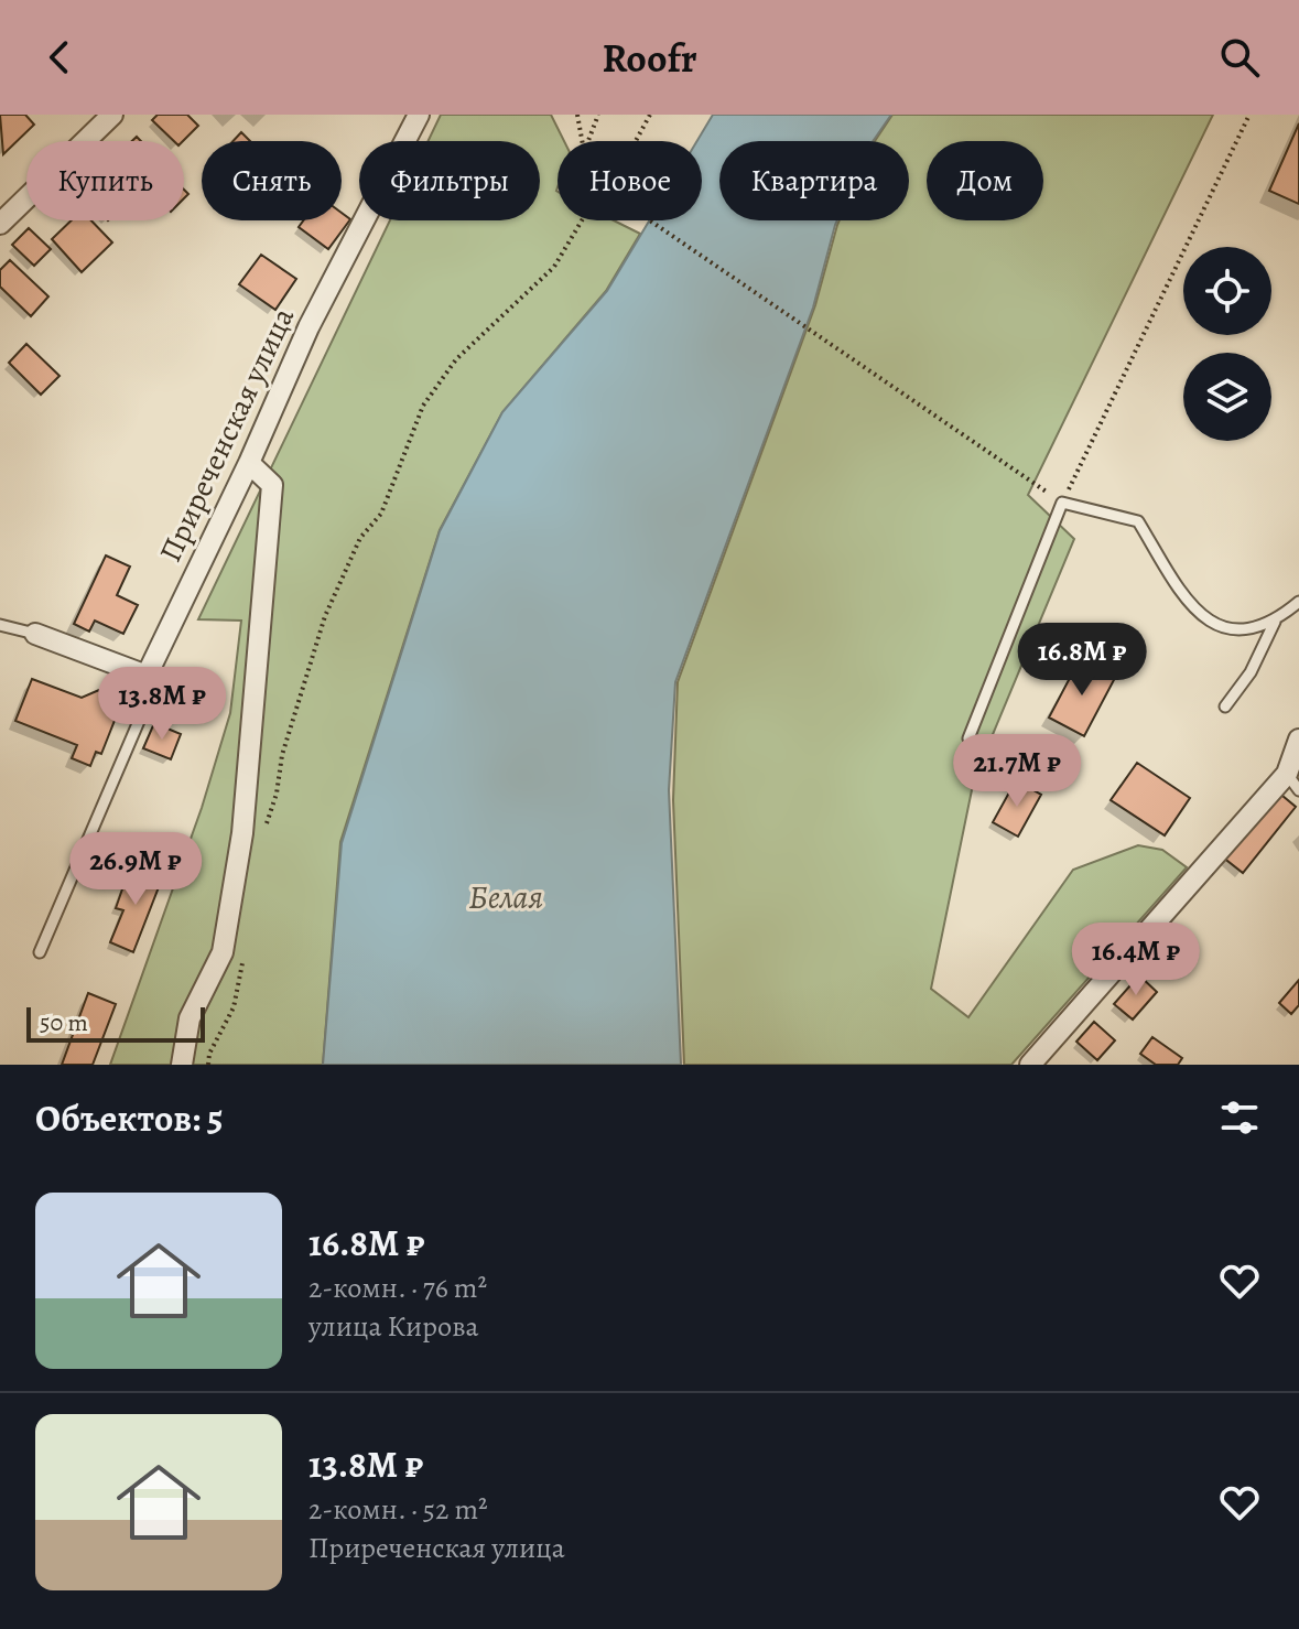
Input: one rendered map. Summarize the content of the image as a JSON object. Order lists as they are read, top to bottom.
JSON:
{
  "streets": {
    "street": ["Приреченская улица"]
  },
  "water": ["Белая"],
  "scale_bar": "50 m",
  "page": {
    "header": "Roofr",
    "chip": [
      "Купить",
      "Снять",
      "Фильтры",
      "Новое",
      "Квартира",
      "Дом"
    ],
    "price": [
      "16.8M ₽",
      "13.8M ₽",
      "21.7M ₽",
      "26.9M ₽",
      "16.4M ₽"
    ],
    "scale": "50 m",
    "heading": "Объектов: 5",
    "list": [
      {
        "name": "16.8M ₽",
        "note": "2-комн. · 76 m² · улица Кирова"
      },
      {
        "name": "13.8M ₽",
        "note": "2-комн. · 52 m² · Приреченская улица"
      }
    ]
  }
}
